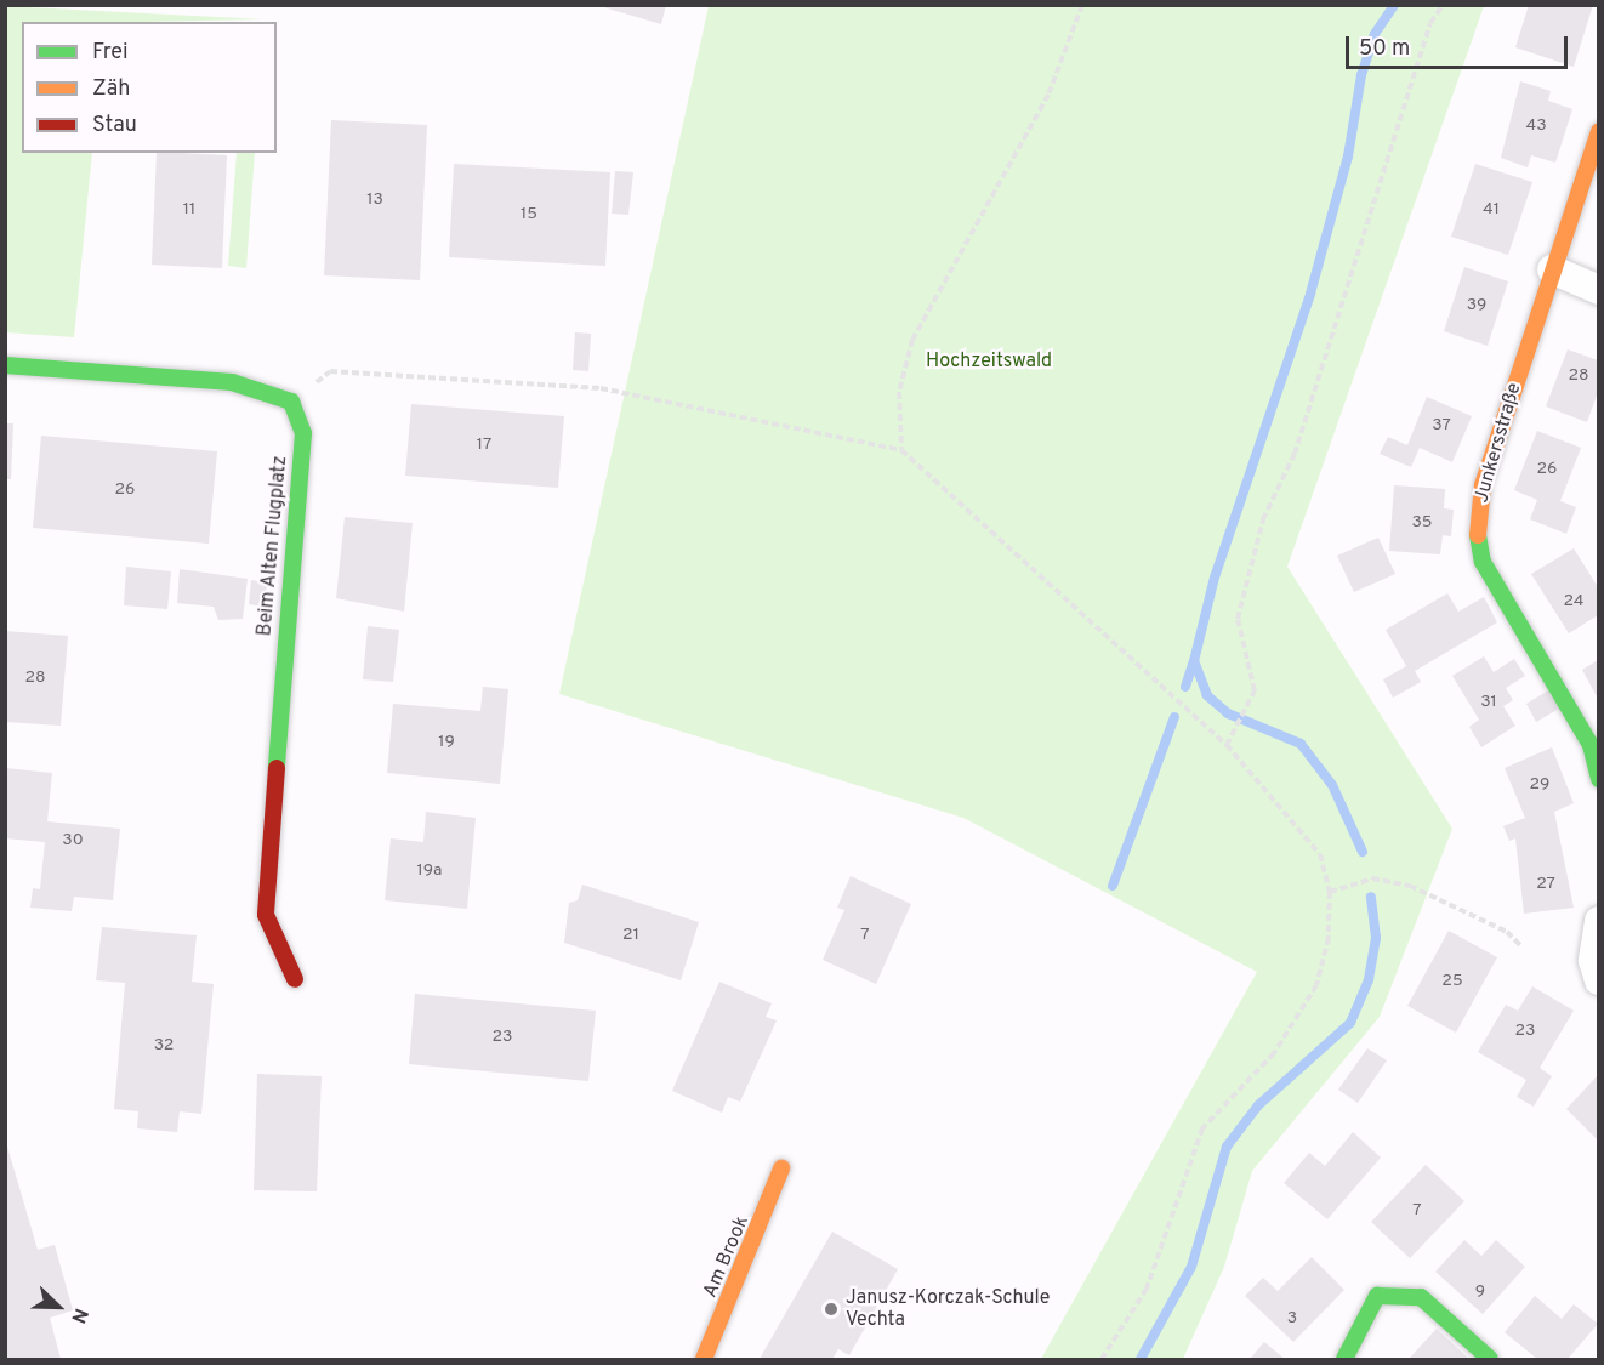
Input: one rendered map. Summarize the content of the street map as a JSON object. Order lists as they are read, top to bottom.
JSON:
{
  "streets": {
    "street": ["Junkersstraße", "Beim Alten Flugplatz", "Am Brook"]
  },
  "parks": ["Hochzeitswald"],
  "places": ["Janusz-Korczak-Schule Vechta"],
  "house_numbers": [
    "43",
    "13",
    "11",
    "41",
    "15",
    "39",
    "28",
    "37",
    "17",
    "26",
    "26",
    "35",
    "24",
    "28",
    "31",
    "19",
    "29",
    "30",
    "19a",
    "27",
    "21",
    "7",
    "25",
    "23",
    "23",
    "32",
    "7",
    "9",
    "3"
  ],
  "legend": ["Frei", "Zäh", "Stau"],
  "scale_bar": "50 m",
  "north": "bottom right"
}
